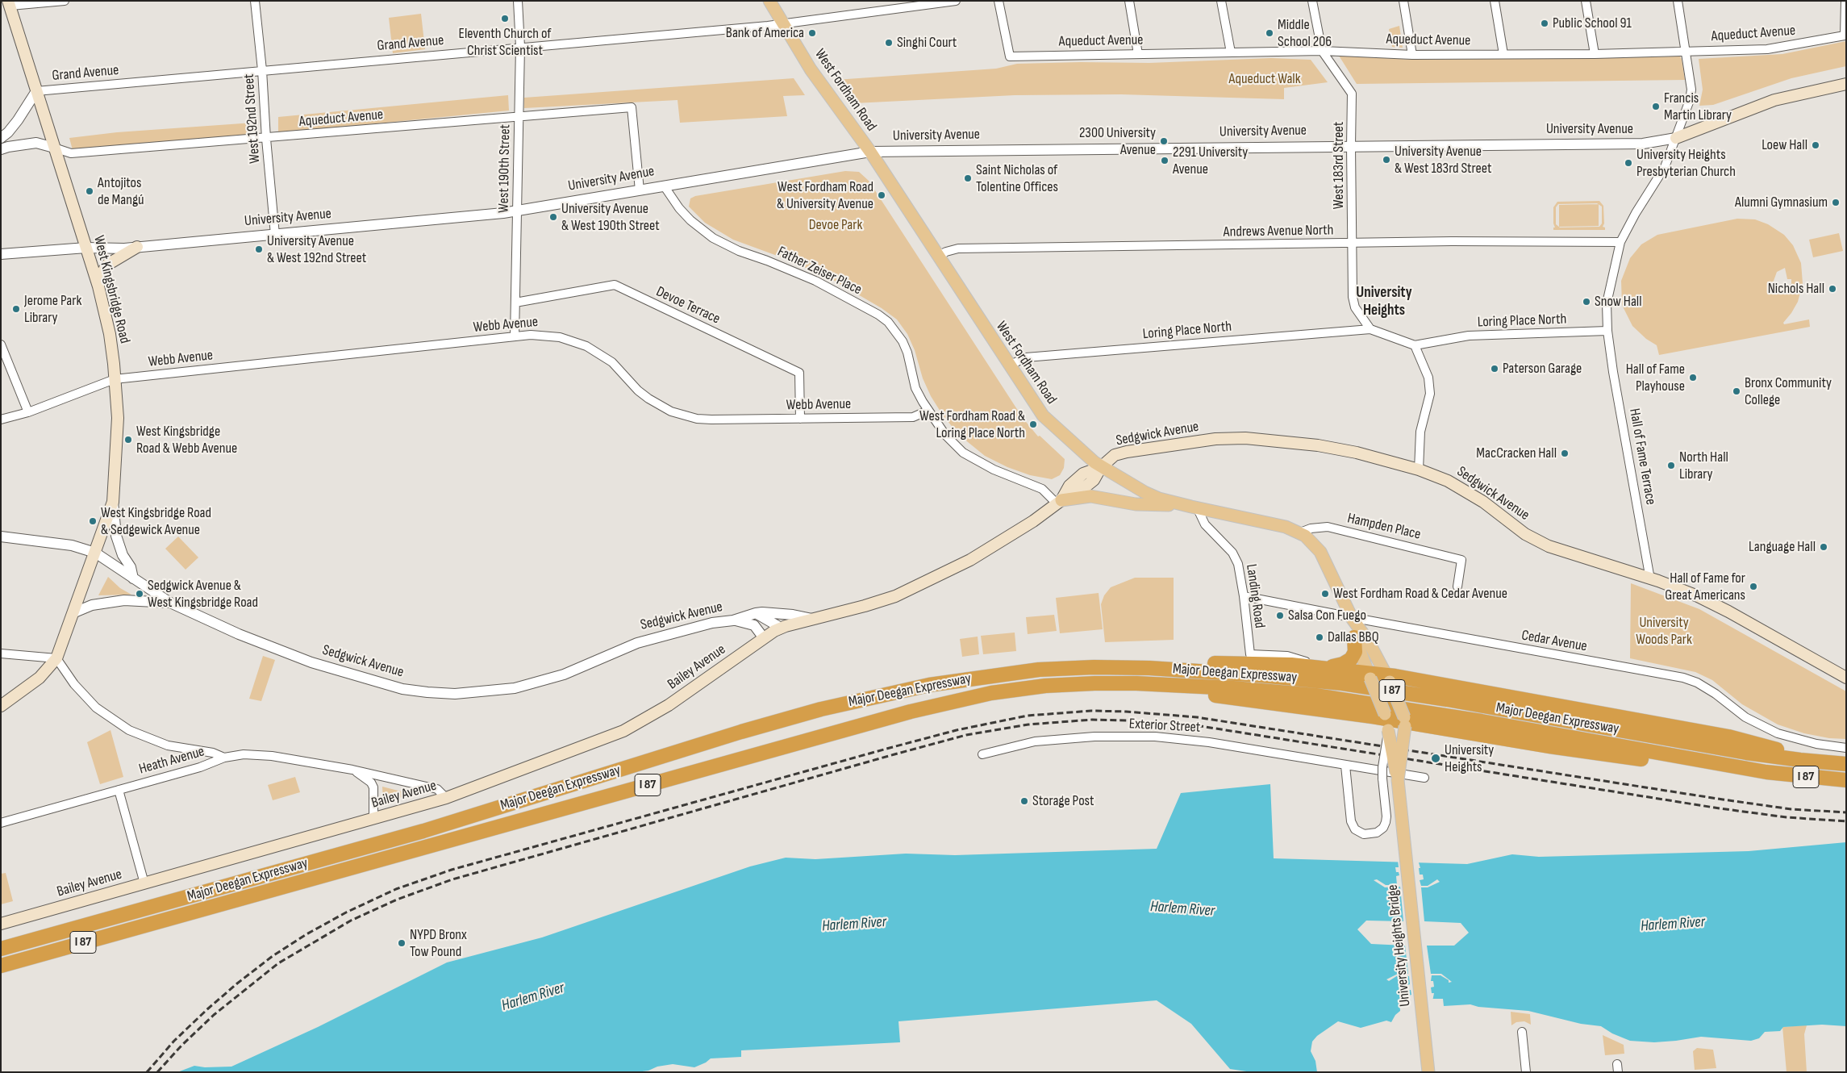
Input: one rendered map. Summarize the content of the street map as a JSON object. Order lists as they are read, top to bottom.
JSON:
{
  "streets": {
    "highway": ["Major Deegan Expressway", "I 87"],
    "main road": [
      "West Fordham Road",
      "University Avenue",
      "West Kingsbridge Road",
      "Sedgwick Avenue",
      "Bailey Avenue",
      "University Heights Bridge"
    ],
    "street": [
      "Aqueduct Avenue",
      "Grand Avenue",
      "West 192nd Street",
      "West 183rd Street",
      "West 190th Street",
      "Andrews Avenue North",
      "Father Zeiser Place",
      "Devoe Terrace",
      "Loring Place North",
      "Webb Avenue",
      "Hall of Fame Terrace",
      "Hampden Place",
      "Landing Road",
      "Cedar Avenue",
      "Exterior Street",
      "Heath Avenue"
    ]
  },
  "crossings": [
    ["Aqueduct Avenue", "West 192nd Street"],
    ["Aqueduct Avenue", "University Avenue"],
    ["Aqueduct Avenue", "West 183rd Street"],
    ["Aqueduct Avenue", "West 190th Street"],
    ["Aqueduct Avenue", "West Kingsbridge Road"],
    ["Aqueduct Avenue", "Hall of Fame Terrace"],
    ["Grand Avenue", "West Fordham Road"],
    ["Grand Avenue", "West 192nd Street"],
    ["Grand Avenue", "West 190th Street"],
    ["Grand Avenue", "West Kingsbridge Road"],
    ["West Fordham Road", "University Avenue"],
    ["West Fordham Road", "Andrews Avenue North"],
    ["West Fordham Road", "Loring Place North"],
    ["West Fordham Road", "Sedgwick Avenue"],
    ["West Fordham Road", "Hampden Place"],
    ["West Fordham Road", "Landing Road"],
    ["West Fordham Road", "Cedar Avenue"],
    ["West Fordham Road", "University Heights Bridge"],
    ["West 192nd Street", "University Avenue"],
    ["University Avenue", "West 183rd Street"],
    ["University Avenue", "West 190th Street"],
    ["University Avenue", "Father Zeiser Place"],
    ["University Avenue", "West Kingsbridge Road"],
    ["University Avenue", "Hall of Fame Terrace"],
    ["West 183rd Street", "Andrews Avenue North"],
    ["West 183rd Street", "Loring Place North"],
    ["West 190th Street", "Devoe Terrace"],
    ["West 190th Street", "Webb Avenue"],
    ["Andrews Avenue North", "Hall of Fame Terrace"],
    ["Father Zeiser Place", "Webb Avenue"],
    ["West Kingsbridge Road", "Webb Avenue"],
    ["West Kingsbridge Road", "Sedgwick Avenue"],
    ["Devoe Terrace", "Webb Avenue"],
    ["Loring Place North", "Hall of Fame Terrace"],
    ["Sedgwick Avenue", "Hall of Fame Terrace"],
    ["Sedgwick Avenue", "Bailey Avenue"],
    ["Landing Road", "Cedar Avenue"],
    ["Landing Road", "Major Deegan Expressway"],
    ["Bailey Avenue", "Heath Avenue"]
  ],
  "districts": ["University Heights"],
  "water": ["Harlem River"],
  "parks": ["Aqueduct Walk", "Devoe Park", "University Woods Park"],
  "places": [
    "Eleventh Church of Christ Scientist",
    "Public School 91",
    "Bank of America",
    "Middle School 206",
    "Singhi Court",
    "Francis Martin Library",
    "2300 University Avenue",
    "Loew Hall",
    "University Avenue & West 183rd Street",
    "2291 University Avenue",
    "University Heights Presbyterian Church",
    "Saint Nicholas of Tolentine Offices",
    "Antojitos de Mangú",
    "West Fordham Road & University Avenue",
    "Alumni Gymnasium",
    "University Avenue & West 190th Street",
    "University Avenue & West 192nd Street",
    "Nichols Hall",
    "Snow Hall",
    "Jerome Park Library",
    "Paterson Garage",
    "Hall of Fame Playhouse",
    "Bronx Community College",
    "West Fordham Road & Loring Place North",
    "West Kingsbridge Road & Webb Avenue",
    "MacCracken Hall",
    "North Hall Library",
    "West Kingsbridge Road & Sedgewick Avenue",
    "Language Hall",
    "Hall of Fame for Great Americans",
    "Sedgwick Avenue & West Kingsbridge Road",
    "West Fordham Road & Cedar Avenue",
    "Salsa Con Fuego",
    "Dallas BBQ",
    "University Heights",
    "Storage Post",
    "NYPD Bronx Tow Pound"
  ]
}
